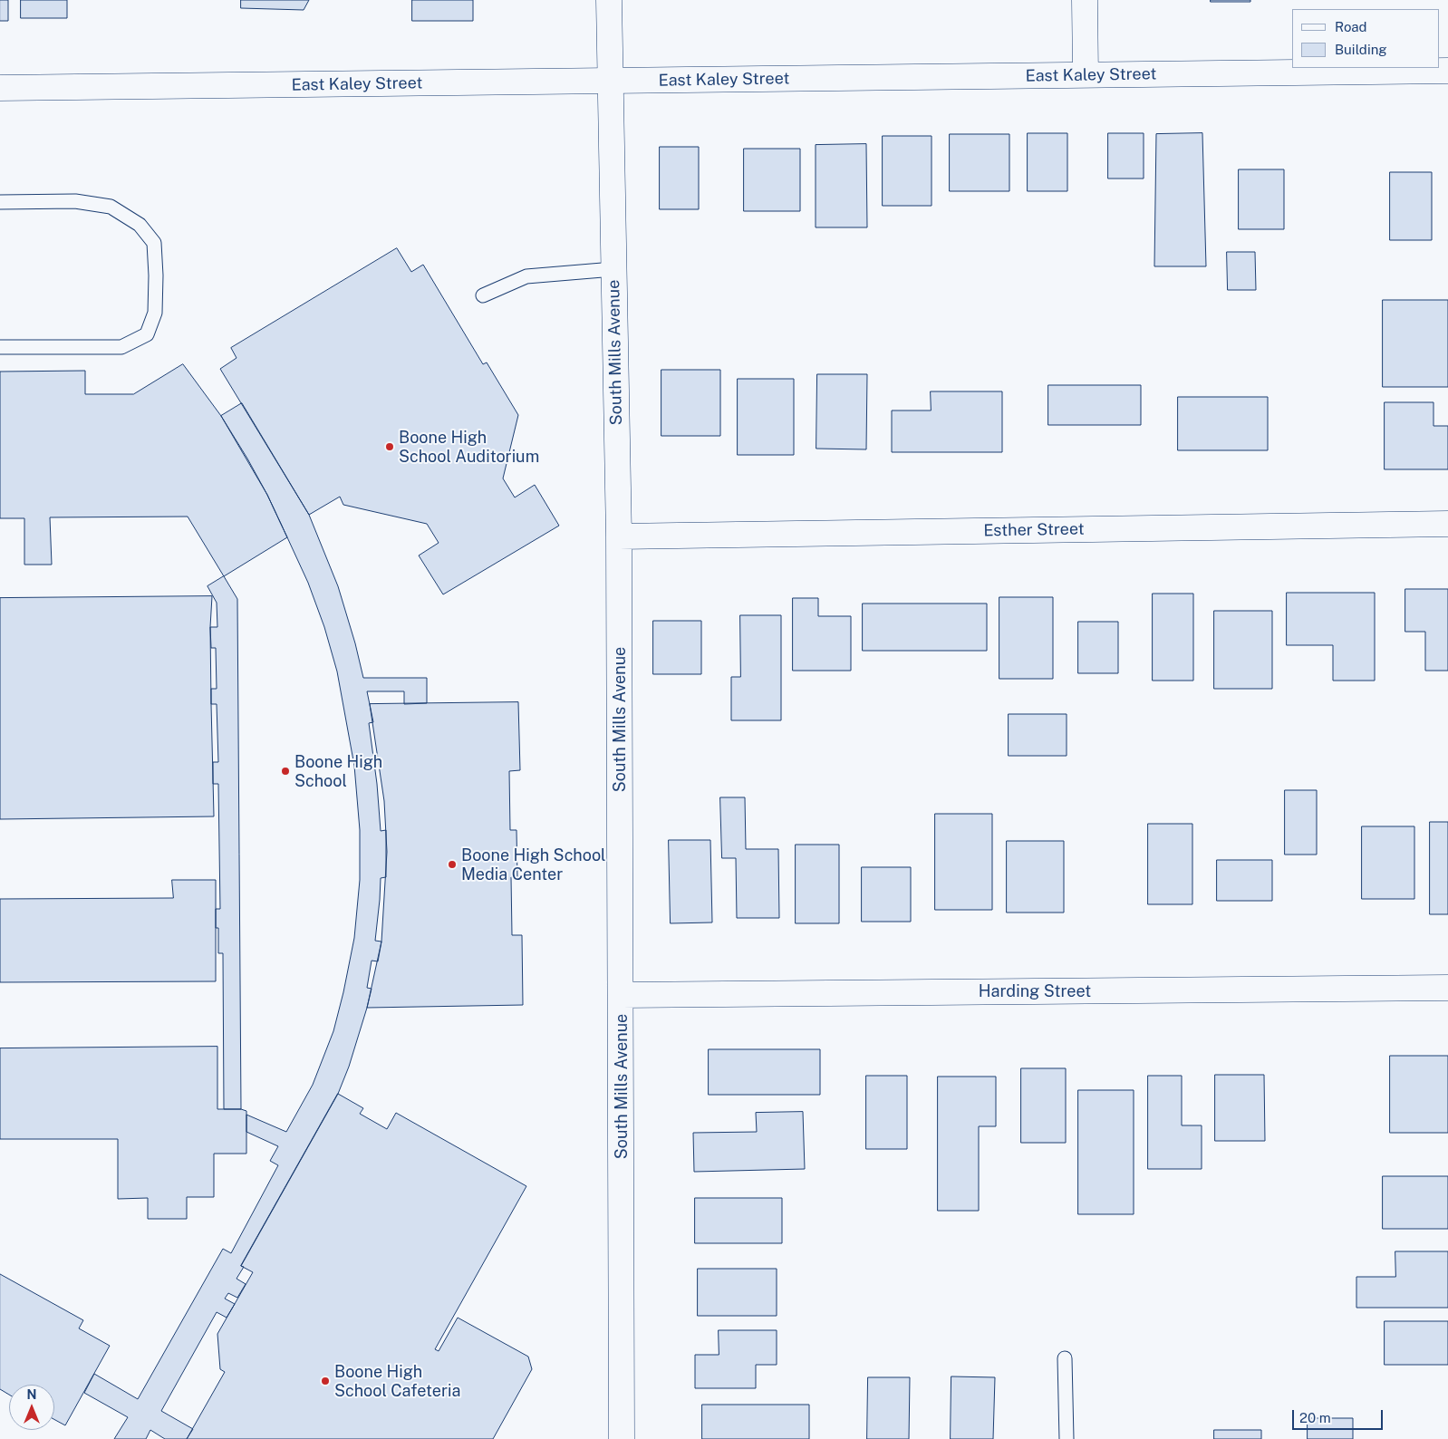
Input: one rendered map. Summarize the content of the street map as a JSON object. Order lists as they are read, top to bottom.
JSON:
{
  "streets": {
    "street": [
      "East Kaley Street",
      "South Mills Avenue",
      "Esther Street",
      "Harding Street"
    ]
  },
  "crossings": [
    ["East Kaley Street", "South Mills Avenue"],
    ["South Mills Avenue", "Esther Street"],
    ["South Mills Avenue", "Harding Street"]
  ],
  "places": [
    "Boone High School Auditorium",
    "Boone High School",
    "Boone High School Media Center",
    "Boone High School Cafeteria"
  ],
  "legend": ["Road", "Building"],
  "scale_bar": "20 m",
  "north": "top"
}
